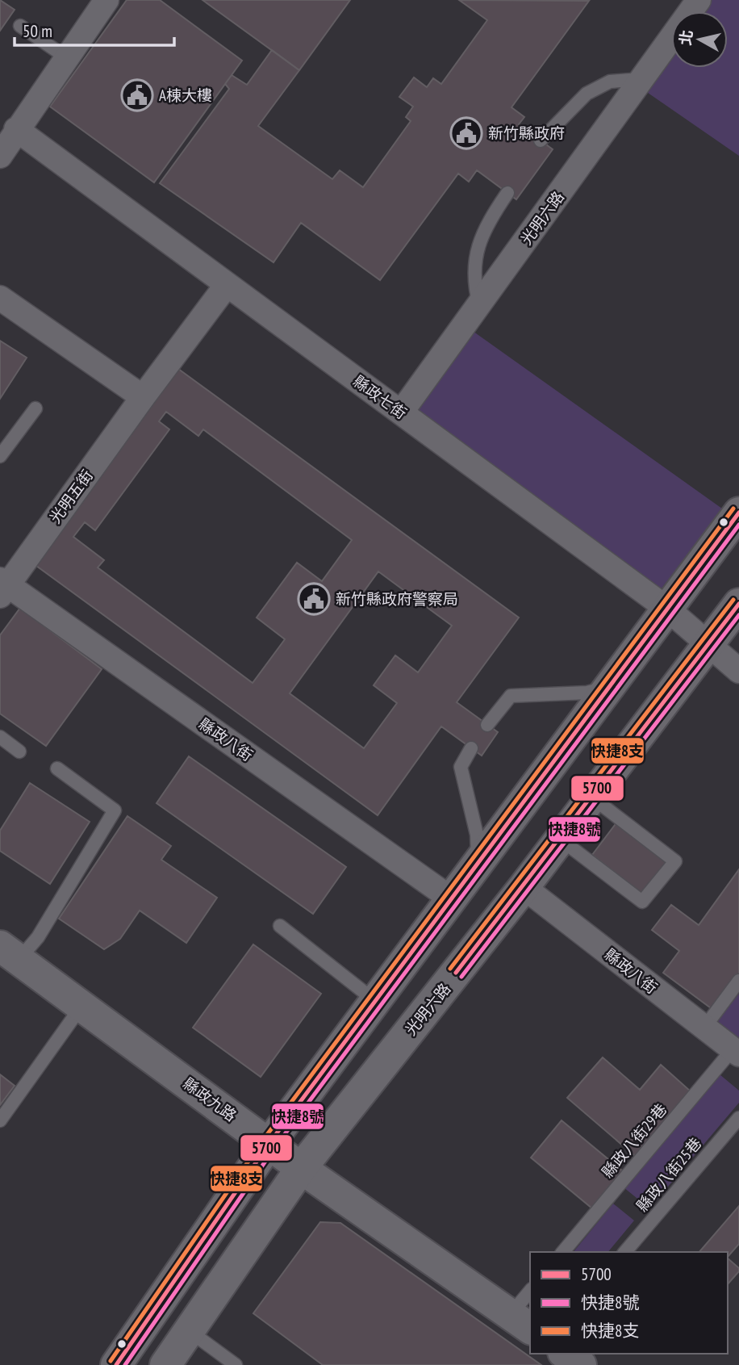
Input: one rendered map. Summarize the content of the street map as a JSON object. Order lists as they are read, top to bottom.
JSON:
{
  "streets": {
    "main road": ["光明六路", "縣政九路"],
    "street": ["縣政七街", "光明五街", "縣政八街"],
    "lane": ["縣政八街29巷", "縣政八街25巷"]
  },
  "crossings": [
    ["光明六路", "縣政七街"],
    ["光明六路", "縣政八街"],
    ["光明六路", "縣政九路"],
    ["縣政七街", "光明五街"],
    ["光明五街", "縣政八街"],
    ["縣政八街", "縣政八街29巷"]
  ],
  "places": {
    "public building": ["A棟大樓", "新竹縣政府", "新竹縣政府警察局"]
  },
  "lines": ["transit line 快捷8支", "transit line 5700", "transit line 快捷8號"],
  "legend": ["5700", "快捷8號", "快捷8支"],
  "scale_bar": "50 m",
  "north": "left"
}
